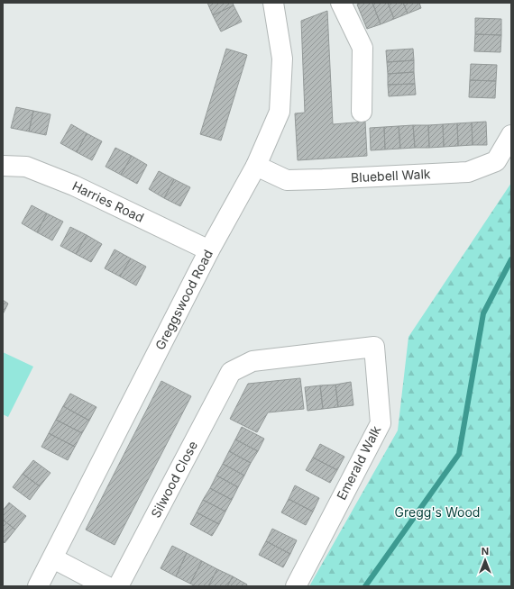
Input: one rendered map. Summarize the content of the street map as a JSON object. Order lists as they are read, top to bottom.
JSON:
{
  "streets": {
    "street": [
      "Bluebell Walk",
      "Harries Road",
      "Greggswood Road",
      "Emerald Walk",
      "Silwood Close"
    ]
  },
  "crossings": [
    ["Bluebell Walk", "Greggswood Road"],
    ["Harries Road", "Greggswood Road"],
    ["Emerald Walk", "Silwood Close"]
  ],
  "parks": ["Gregg's Wood"],
  "north": "top"
}
